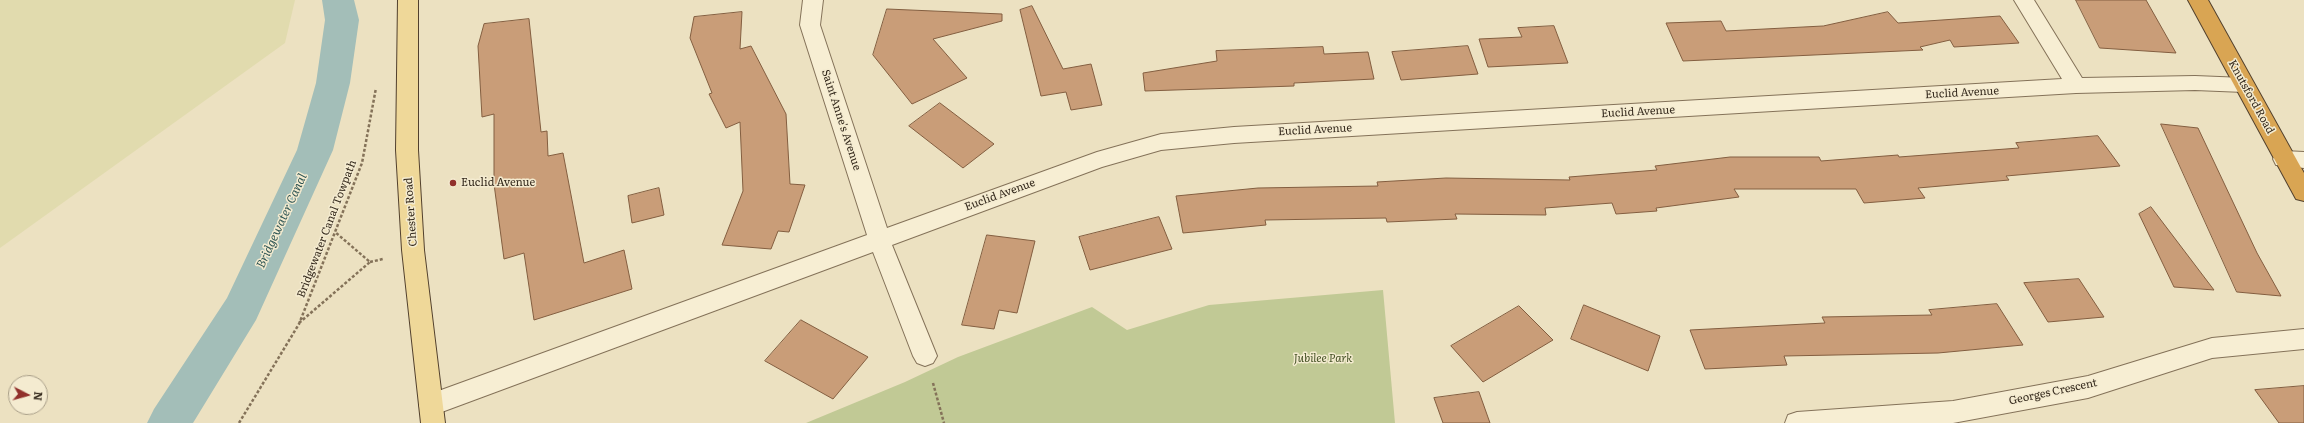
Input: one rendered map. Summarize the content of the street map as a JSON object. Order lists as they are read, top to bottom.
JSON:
{
  "streets": {
    "highway": ["Knutsford Road"],
    "main road": ["Chester Road"],
    "street": ["Euclid Avenue", "Saint Anne's Avenue", "Georges Crescent"],
    "path": ["Bridgewater Canal Towpath"]
  },
  "crossings": [
    ["Euclid Avenue", "Knutsford Road"],
    ["Euclid Avenue", "Saint Anne's Avenue"],
    ["Euclid Avenue", "Chester Road"]
  ],
  "water": ["Bridgewater Canal"],
  "parks": ["Jubilee Park"],
  "places": ["Euclid Avenue"],
  "north": "right"
}
